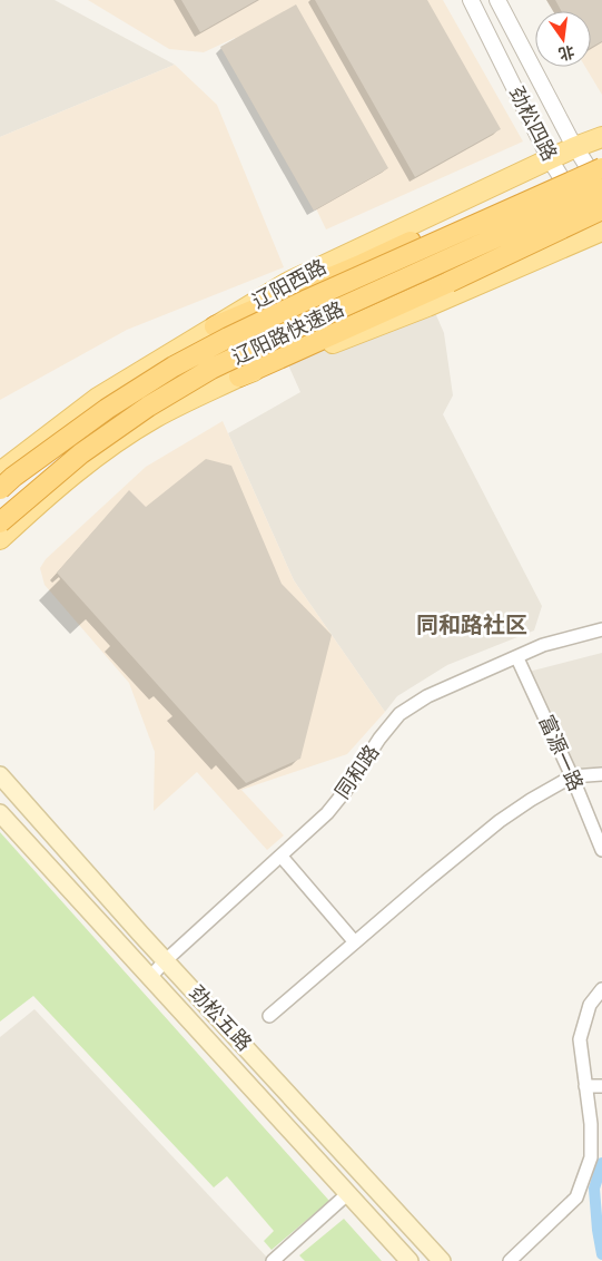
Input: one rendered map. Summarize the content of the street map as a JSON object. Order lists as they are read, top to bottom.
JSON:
{
  "streets": {
    "highway": ["辽阳路快速路"],
    "main road": ["辽阳西路", "劲松五路"],
    "street": ["劲松四路", "富源一路", "同和路"]
  },
  "crossings": [
    ["劲松四路", "辽阳西路"],
    ["劲松四路", "辽阳路快速路"],
    ["富源一路", "同和路"],
    ["同和路", "劲松五路"]
  ],
  "districts": ["同和路社区"],
  "north": "bottom"
}
